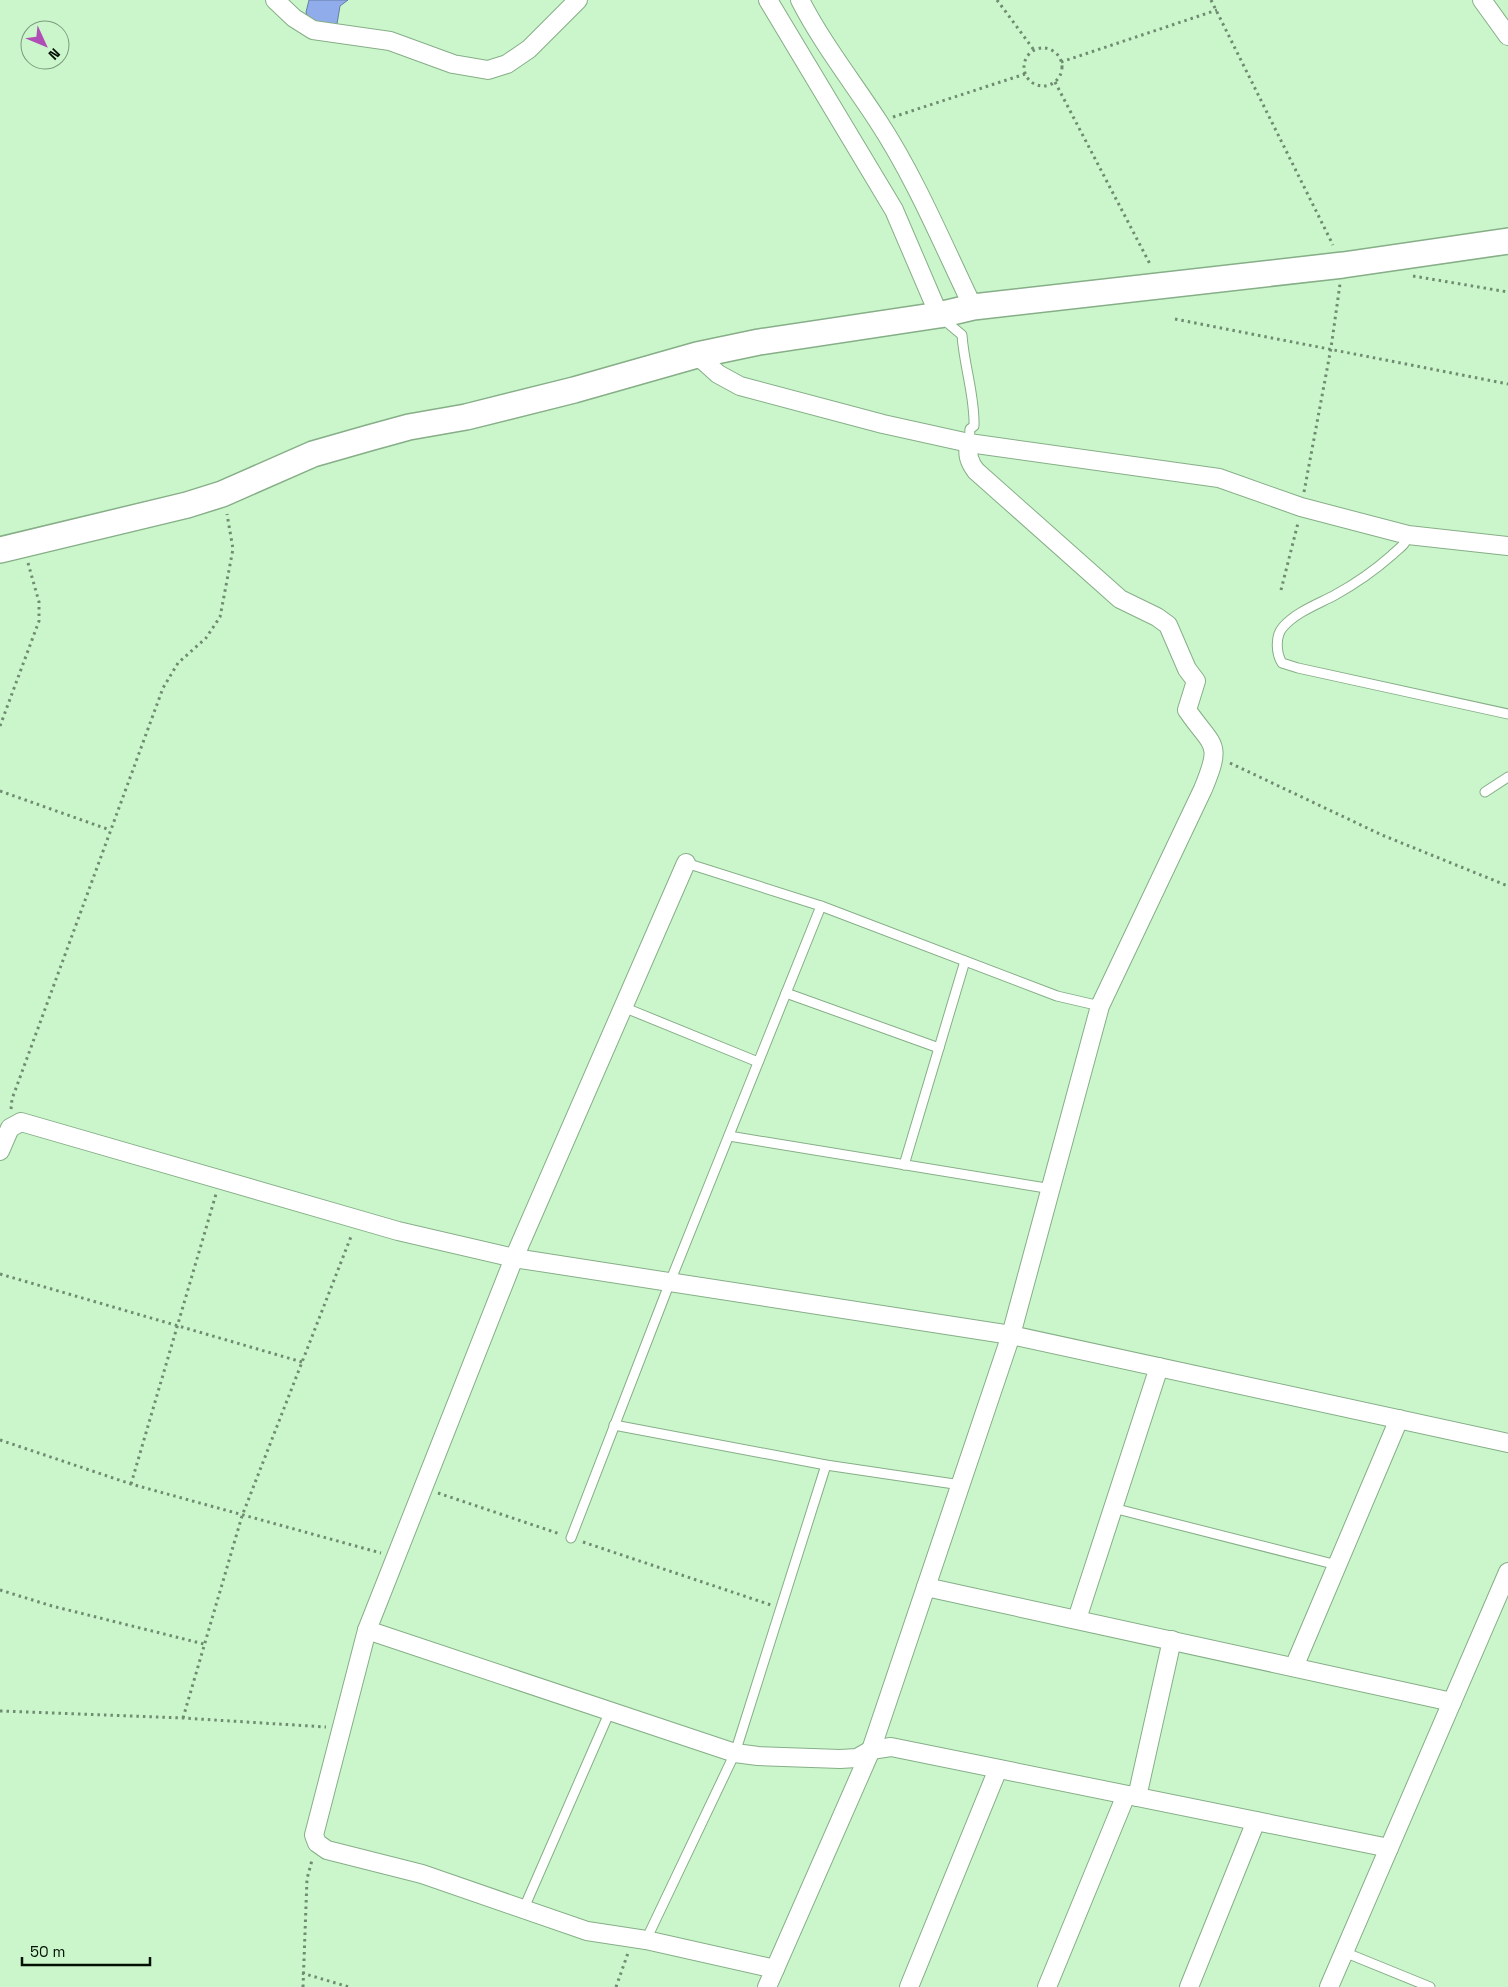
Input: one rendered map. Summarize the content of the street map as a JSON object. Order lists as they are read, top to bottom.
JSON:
{
  "scale_bar": "50 m",
  "north": "bottom right"
}
